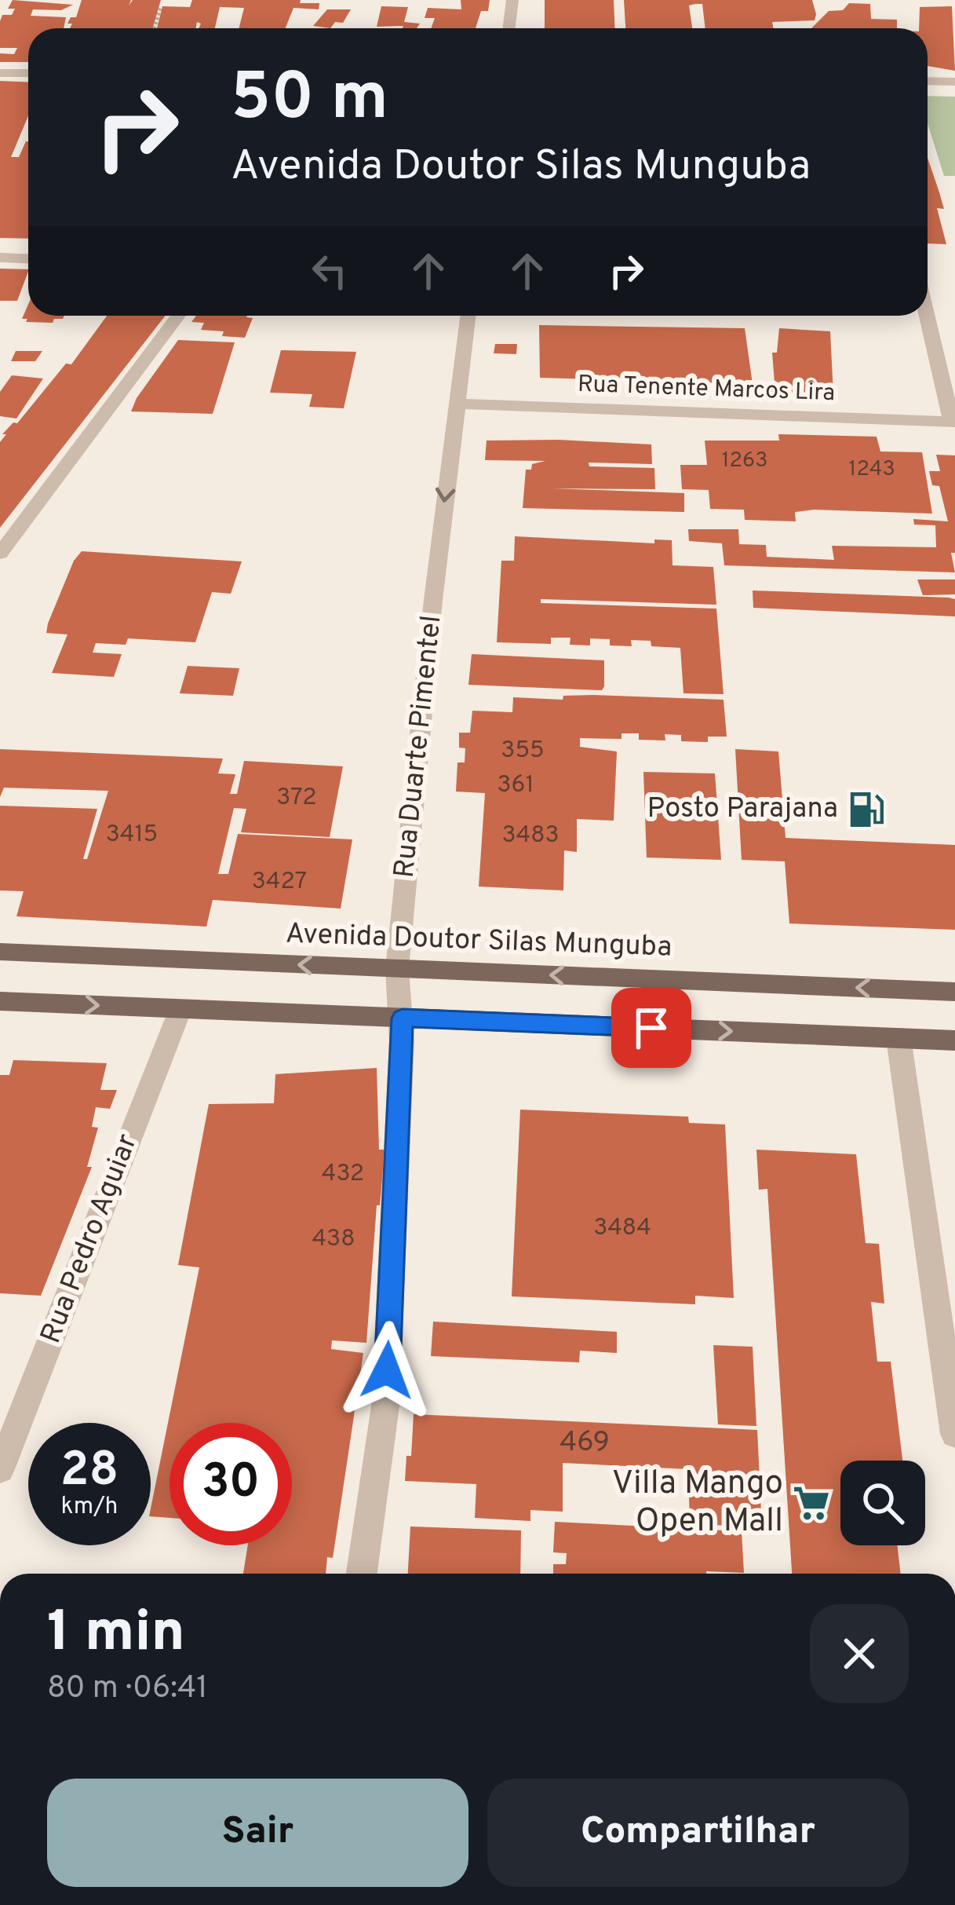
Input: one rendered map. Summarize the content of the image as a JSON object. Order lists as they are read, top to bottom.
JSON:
{
  "streets": {
    "main road": ["Avenida Doutor Silas Munguba"],
    "street": ["Rua Tenente Marcos Lira", "Rua Duarte Pimentel", "Rua Pedro Aguiar"]
  },
  "crossings": [
    ["Rua Tenente Marcos Lira", "Rua Duarte Pimentel"],
    ["Rua Duarte Pimentel", "Avenida Doutor Silas Munguba"]
  ],
  "one_way": ["Rua Duarte Pimentel"],
  "places": {
    "fuel station": ["Posto Parajana"],
    "supermarket": ["Villa Mango Open Mall"]
  },
  "house_numbers": [
    "1263",
    "1243",
    "355",
    "361",
    "372",
    "3415",
    "3483",
    "3427",
    "432",
    "3484",
    "438",
    "469"
  ],
  "page": {
    "turn": ["50 m", "Avenida Doutor Silas Munguba"],
    "speed": "28 km/h",
    "limit": "30",
    "heading": ["1 min", "80 m · 06:41"],
    "buttons": ["Sair", "Compartilhar"]
  }
}
